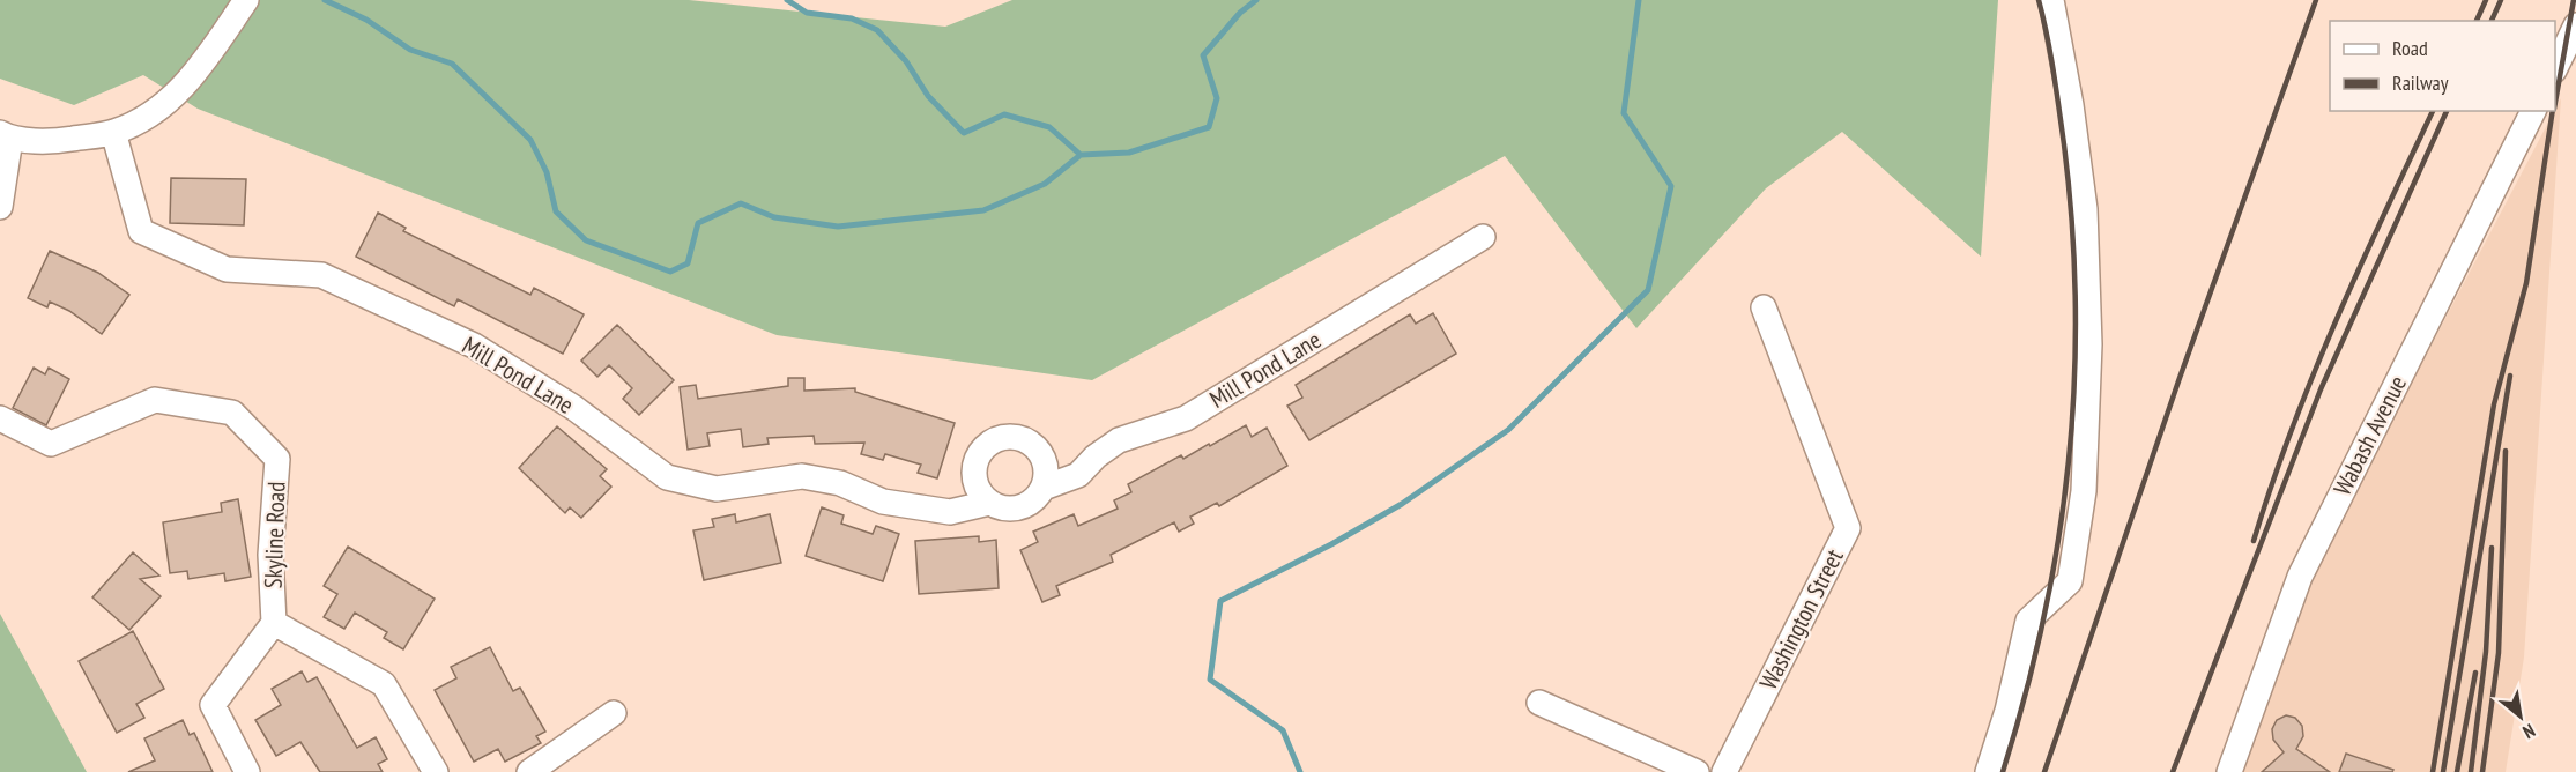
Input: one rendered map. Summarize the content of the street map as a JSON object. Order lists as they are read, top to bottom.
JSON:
{
  "streets": {
    "street": [
      "Mill Pond Lane",
      "Wabash Avenue",
      "Skyline Road",
      "Washington Street"
    ]
  },
  "legend": ["Road", "Railway"],
  "north": "bottom right"
}
